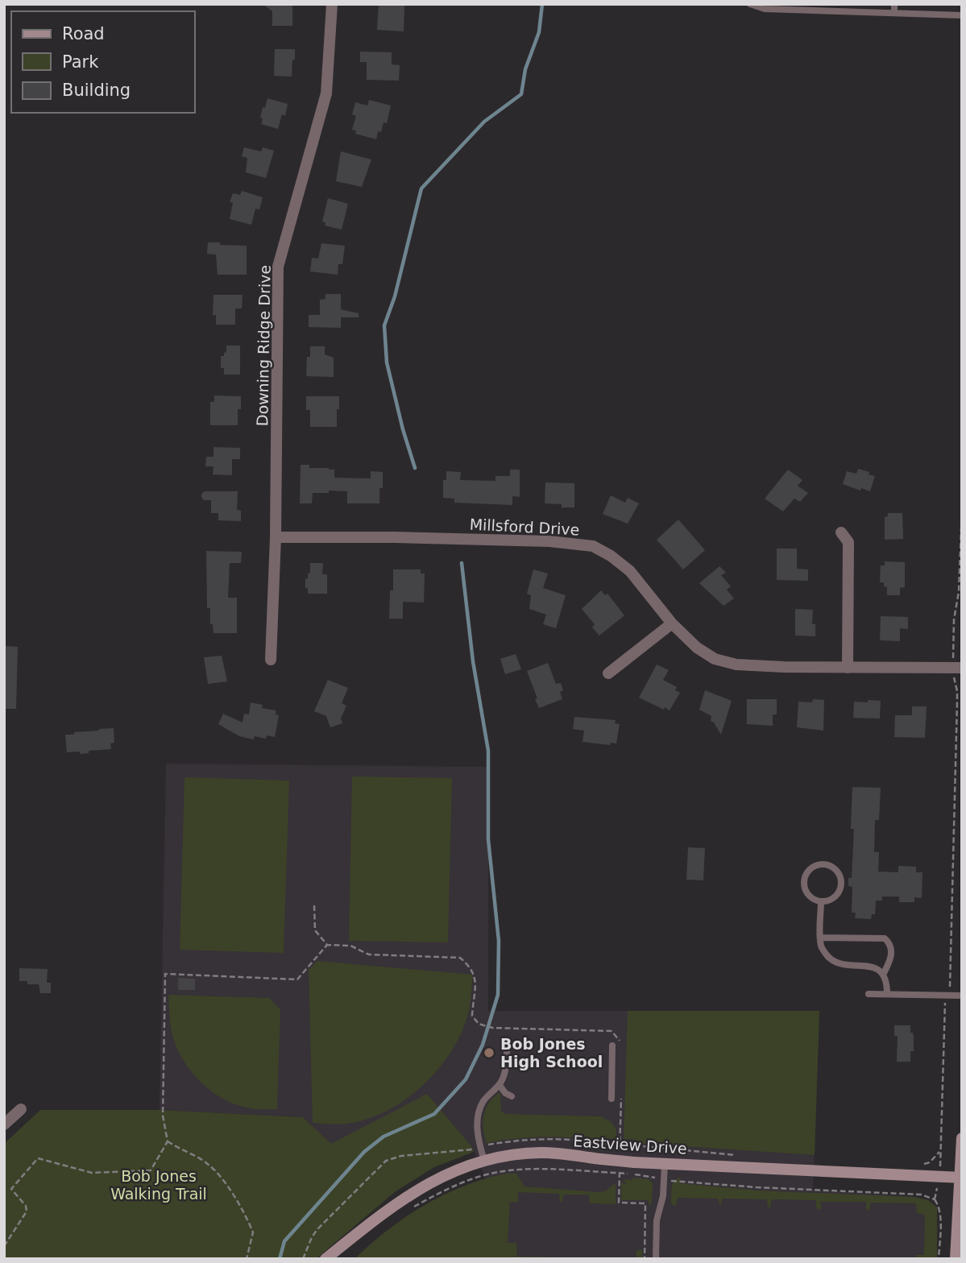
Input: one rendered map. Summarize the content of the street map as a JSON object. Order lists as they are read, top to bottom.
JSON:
{
  "streets": {
    "street": ["Downing Ridge Drive", "Millsford Drive", "Eastview Drive"]
  },
  "crossings": [
    ["Downing Ridge Drive", "Millsford Drive"]
  ],
  "parks": ["Bob Jones Walking Trail"],
  "places": ["Bob Jones High School"],
  "legend": ["Road", "Park", "Building"]
}
